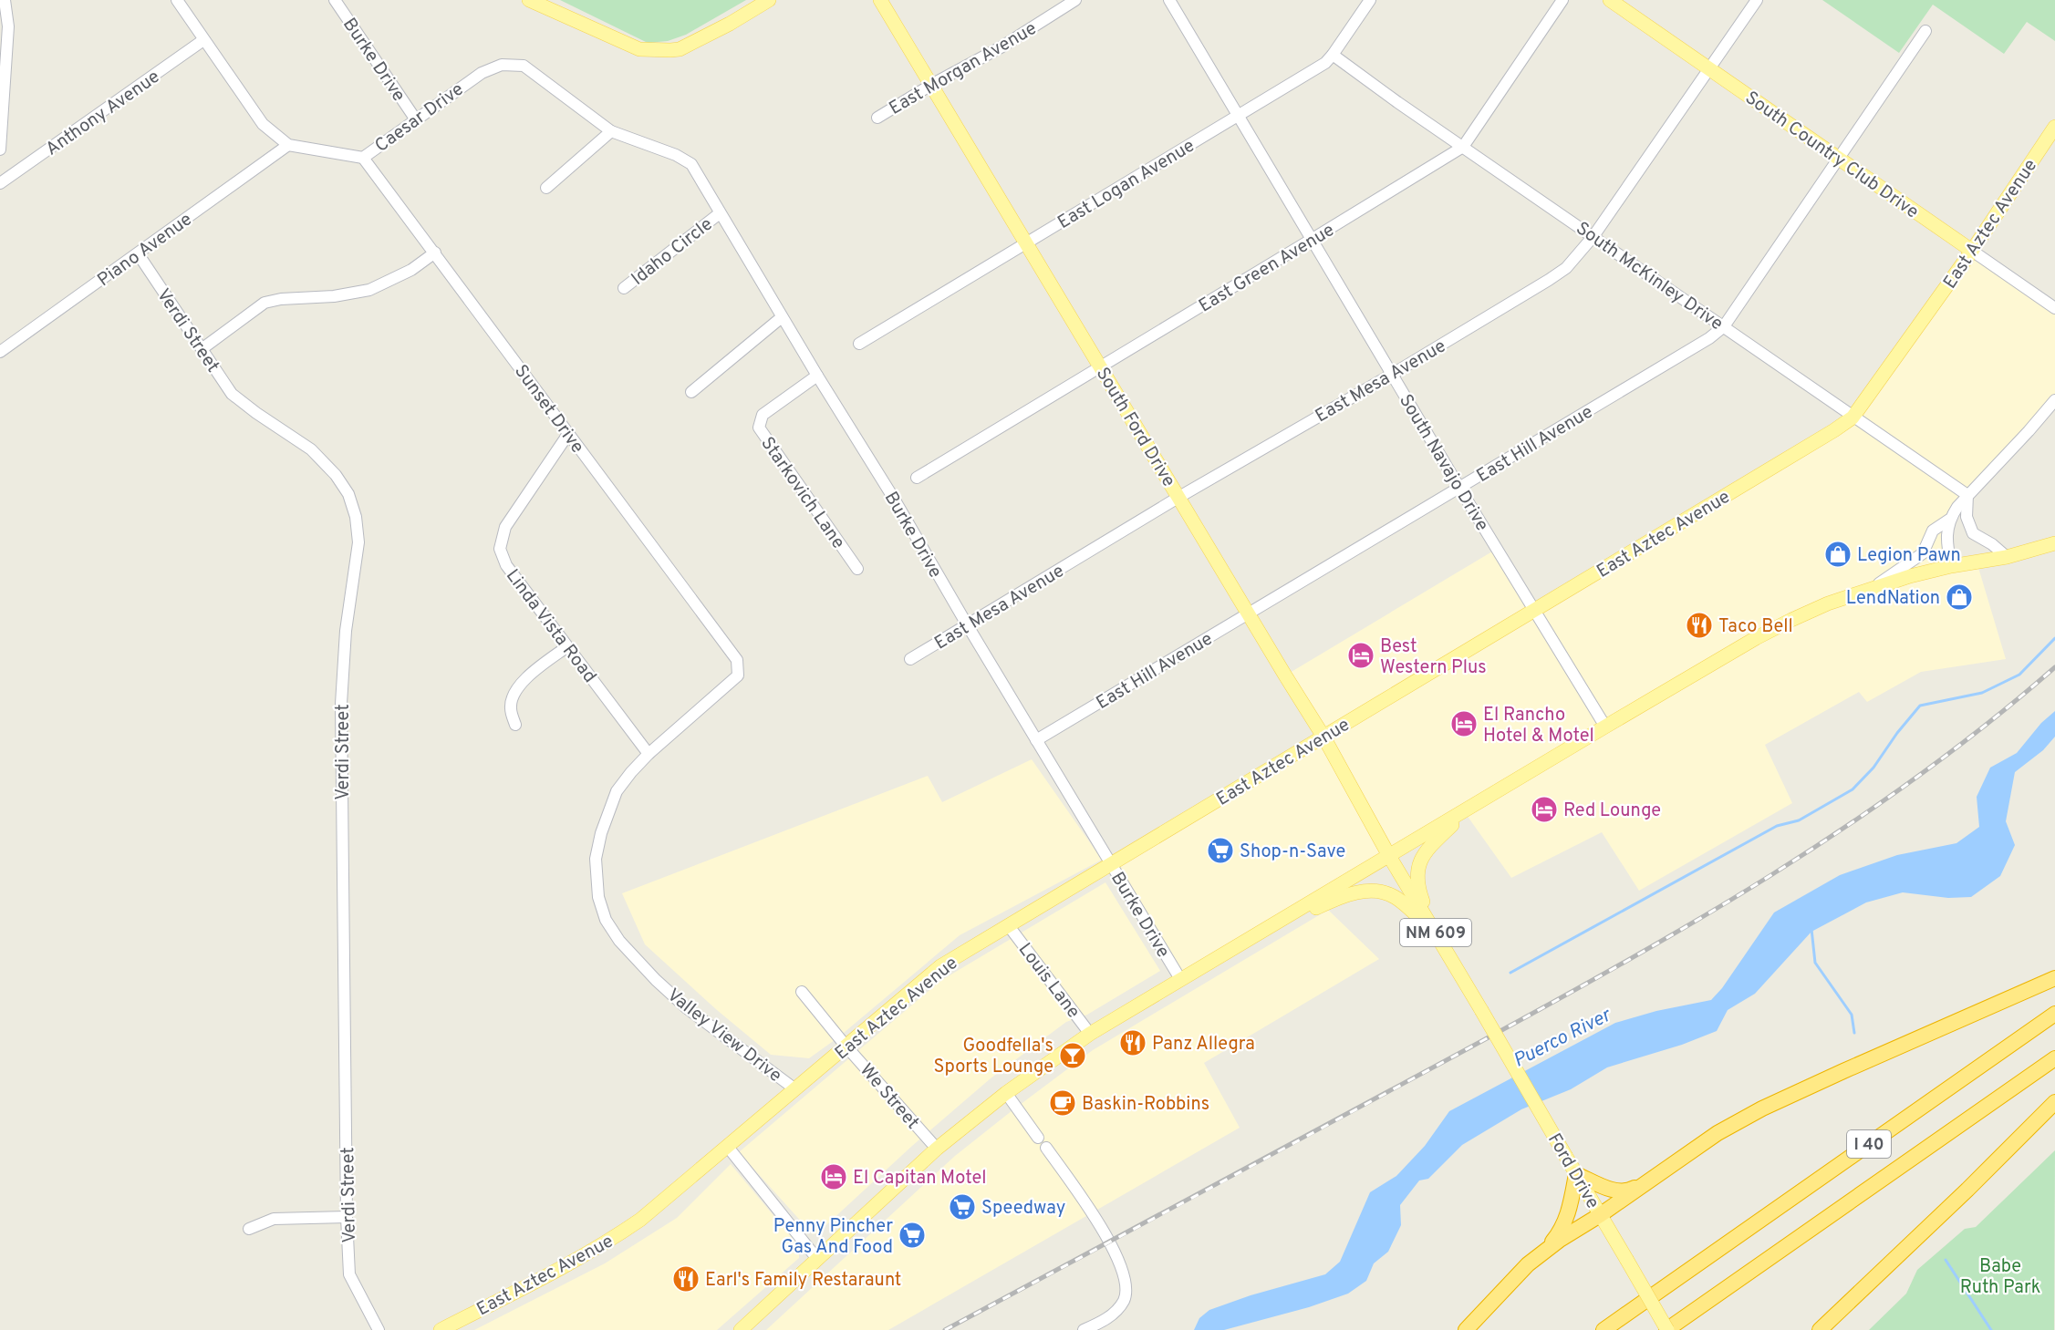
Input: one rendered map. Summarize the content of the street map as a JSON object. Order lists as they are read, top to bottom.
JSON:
{
  "streets": {
    "highway": ["I 40"],
    "main road": [
      "South Country Club Drive",
      "East Aztec Avenue",
      "South Ford Drive",
      "NM 609",
      "Ford Drive"
    ],
    "street": [
      "Burke Drive",
      "East Morgan Avenue",
      "Anthony Avenue",
      "Caesar Drive",
      "East Logan Avenue",
      "Piano Avenue",
      "Idaho Circle",
      "East Green Avenue",
      "South McKinley Drive",
      "Verdi Street",
      "East Mesa Avenue",
      "Sunset Drive",
      "East Hill Avenue",
      "South Navajo Drive",
      "Starkovich Lane",
      "Linda Vista Road",
      "Louis Lane",
      "Valley View Drive",
      "We Street"
    ]
  },
  "crossings": [
    ["Burke Drive", "Caesar Drive"],
    ["Burke Drive", "East Aztec Avenue"],
    ["Burke Drive", "Idaho Circle"],
    ["Burke Drive", "East Mesa Avenue"],
    ["Burke Drive", "East Hill Avenue"],
    ["Burke Drive", "Starkovich Lane"],
    ["East Morgan Avenue", "South Ford Drive"],
    ["Anthony Avenue", "Caesar Drive"],
    ["Caesar Drive", "Piano Avenue"],
    ["Caesar Drive", "Sunset Drive"],
    ["South Country Club Drive", "East Aztec Avenue"],
    ["South Country Club Drive", "East Mesa Avenue"],
    ["South Country Club Drive", "East Hill Avenue"],
    ["East Logan Avenue", "South McKinley Drive"],
    ["East Logan Avenue", "South Ford Drive"],
    ["East Logan Avenue", "South Navajo Drive"],
    ["East Aztec Avenue", "South McKinley Drive"],
    ["East Aztec Avenue", "South Ford Drive"],
    ["East Aztec Avenue", "South Navajo Drive"],
    ["East Aztec Avenue", "Louis Lane"],
    ["East Aztec Avenue", "Valley View Drive"],
    ["East Aztec Avenue", "We Street"],
    ["Piano Avenue", "Verdi Street"],
    ["East Green Avenue", "South McKinley Drive"],
    ["East Green Avenue", "South Ford Drive"],
    ["East Green Avenue", "South Navajo Drive"],
    ["South McKinley Drive", "East Mesa Avenue"],
    ["South McKinley Drive", "East Hill Avenue"],
    ["East Mesa Avenue", "South Ford Drive"],
    ["East Mesa Avenue", "South Navajo Drive"],
    ["Sunset Drive", "Linda Vista Road"],
    ["Sunset Drive", "Valley View Drive"],
    ["South Ford Drive", "East Hill Avenue"],
    ["South Ford Drive", "NM 609"],
    ["East Hill Avenue", "South Navajo Drive"],
    ["Linda Vista Road", "Valley View Drive"],
    ["NM 609", "Ford Drive"],
    ["I 40", "Ford Drive"]
  ],
  "water": ["Puerco River"],
  "parks": ["Babe Ruth Park"],
  "places": {
    "shop": ["Legion Pawn", "LendNation"],
    "restaurant": ["Taco Bell", "Panz Allegra", "Earl's Family Restaraunt"],
    "hotel": [
      "Best Western Plus",
      "El Rancho Hotel & Motel",
      "Red Lounge",
      "El Capitan Motel"
    ],
    "supermarket": ["Shop-n-Save", "Speedway", "Penny Pincher Gas And Food"],
    "bar": ["Goodfella's Sports Lounge"],
    "cafe": ["Baskin-Robbins"]
  }
}
